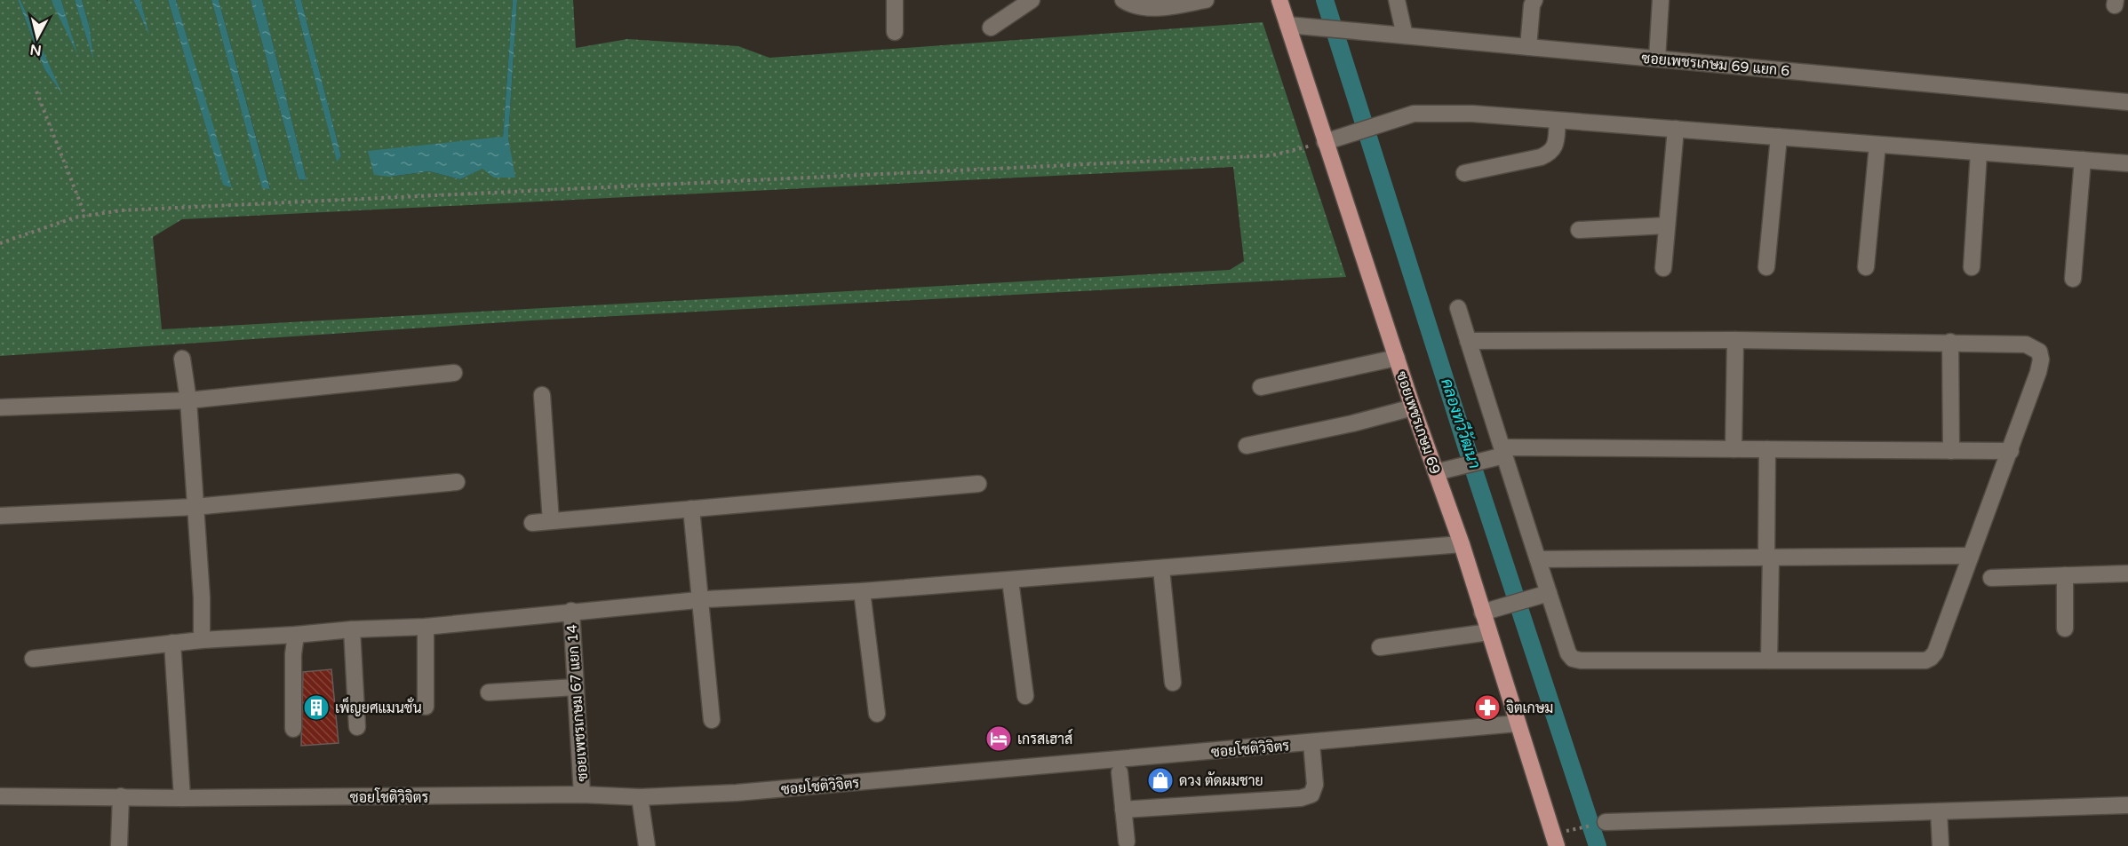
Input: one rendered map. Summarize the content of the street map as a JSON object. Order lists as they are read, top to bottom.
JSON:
{
  "streets": {
    "main road": ["ซอยเพชรเกษม 69"],
    "street": ["ซอยเพชรเกษม 69 แยก 6", "ซอยเพชรเกษม 67 แยก 14", "ซอยโชติวิจิตร"]
  },
  "crossings": [
    ["ซอยเพชรเกษม 69 แยก 6", "ซอยเพชรเกษม 69"],
    ["ซอยเพชรเกษม 69", "ซอยโชติวิจิตร"],
    ["ซอยเพชรเกษม 67 แยก 14", "ซอยโชติวิจิตร"]
  ],
  "water": ["คลองทวีวัฒนา"],
  "places": {
    "building": ["เพ็ญยศแมนชั่น"],
    "pharmacy": ["จิตเกษม"],
    "hotel": ["เกรสเฮาส์"],
    "shop": ["ดวง ตัดผมชาย"]
  },
  "north": "bottom"
}
